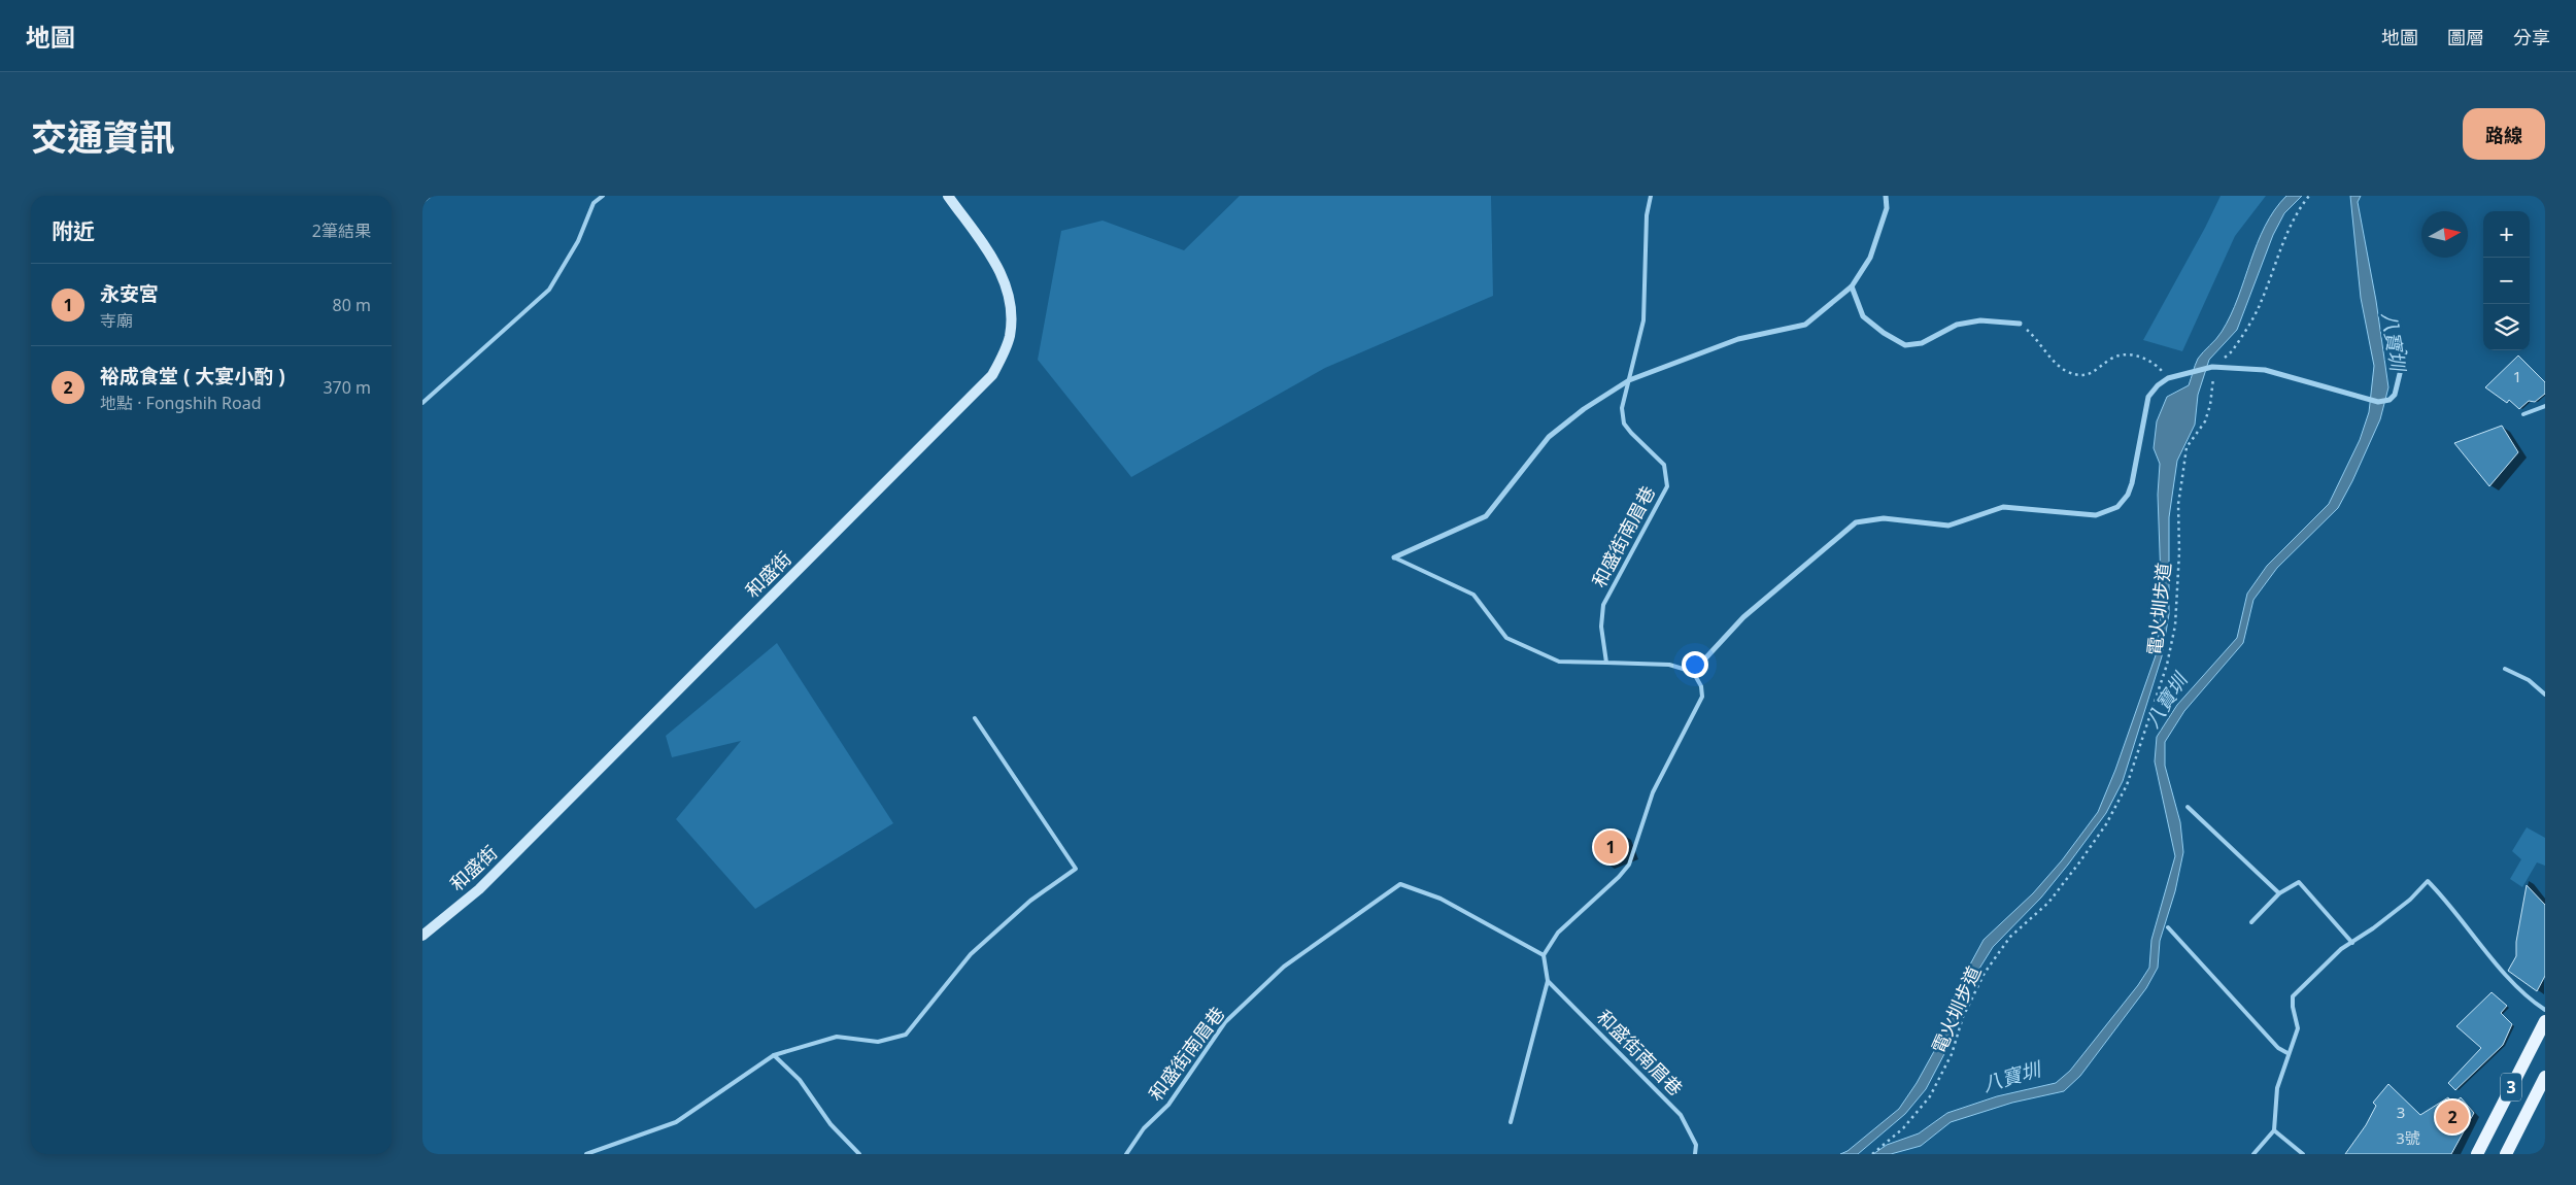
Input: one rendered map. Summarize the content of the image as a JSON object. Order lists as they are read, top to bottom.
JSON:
{
  "streets": {
    "main road": ["和盛街", "3"],
    "lane": ["和盛街南眉巷"],
    "path": ["電火圳步道"]
  },
  "water": ["八寶圳"],
  "house_numbers": ["1", "3", "3號"],
  "north": "right",
  "page": {
    "header": "地圖",
    "nav": ["地圖", "圖層", "分享"],
    "title": "交通資訊",
    "buttons": "路線",
    "heading": ["附近", "2筆結果"],
    "map_buttons": ["+", "−"],
    "list": [
      {
        "mark": "1",
        "name": "永安宮",
        "note": "寺廟",
        "value": "80 m"
      },
      {
        "mark": "2",
        "name": "裕成食堂 ( 大宴小酌 )",
        "note": "地點 · Fongshih Road",
        "value": "370 m"
      }
    ],
    "pins": ["1", "2"]
  }
}
